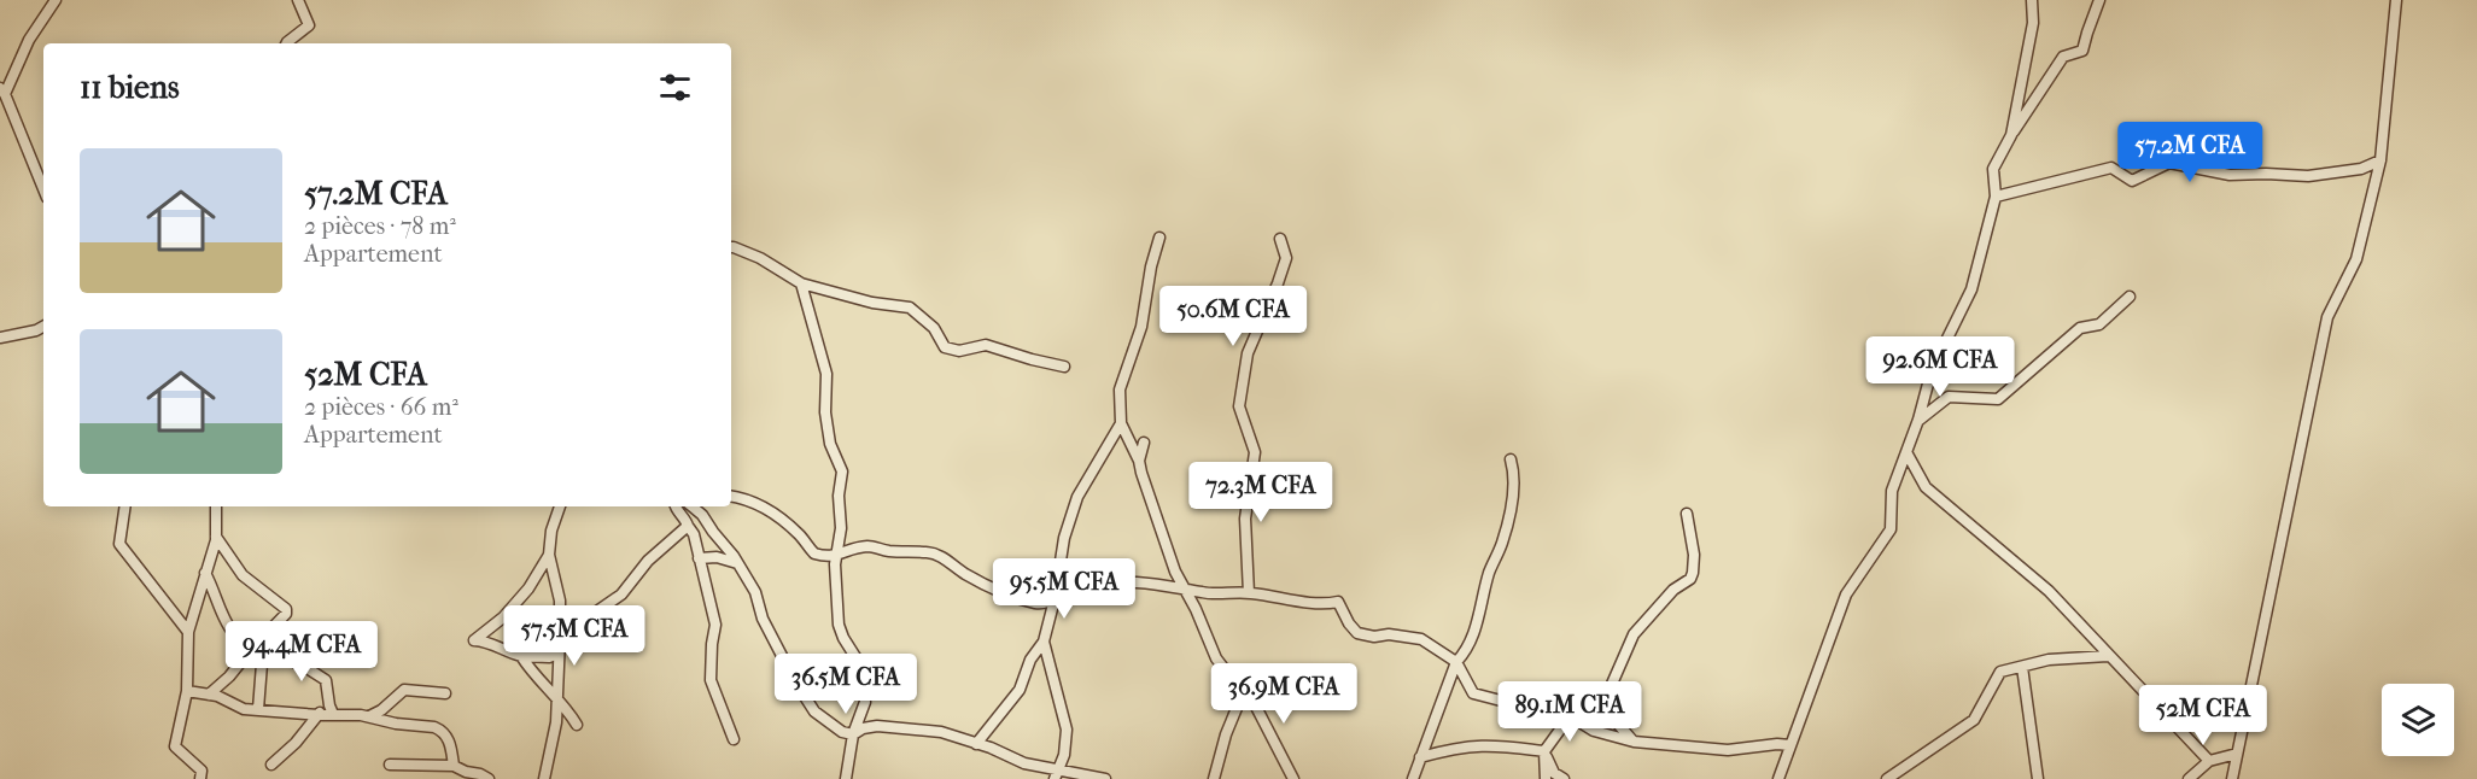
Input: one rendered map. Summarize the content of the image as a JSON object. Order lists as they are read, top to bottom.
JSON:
{
  "page": {
    "heading": "11 biens",
    "price": [
      "57.2M CFA",
      "50.6M CFA",
      "92.6M CFA",
      "72.3M CFA",
      "95.5M CFA",
      "57.5M CFA",
      "94.4M CFA",
      "36.5M CFA",
      "36.9M CFA",
      "89.1M CFA",
      "52M CFA"
    ],
    "list": [
      {
        "name": "57.2M CFA",
        "note": "2 pièces · 78 m² · Appartement"
      },
      {
        "name": "52M CFA",
        "note": "2 pièces · 66 m² · Appartement"
      }
    ]
  }
}
